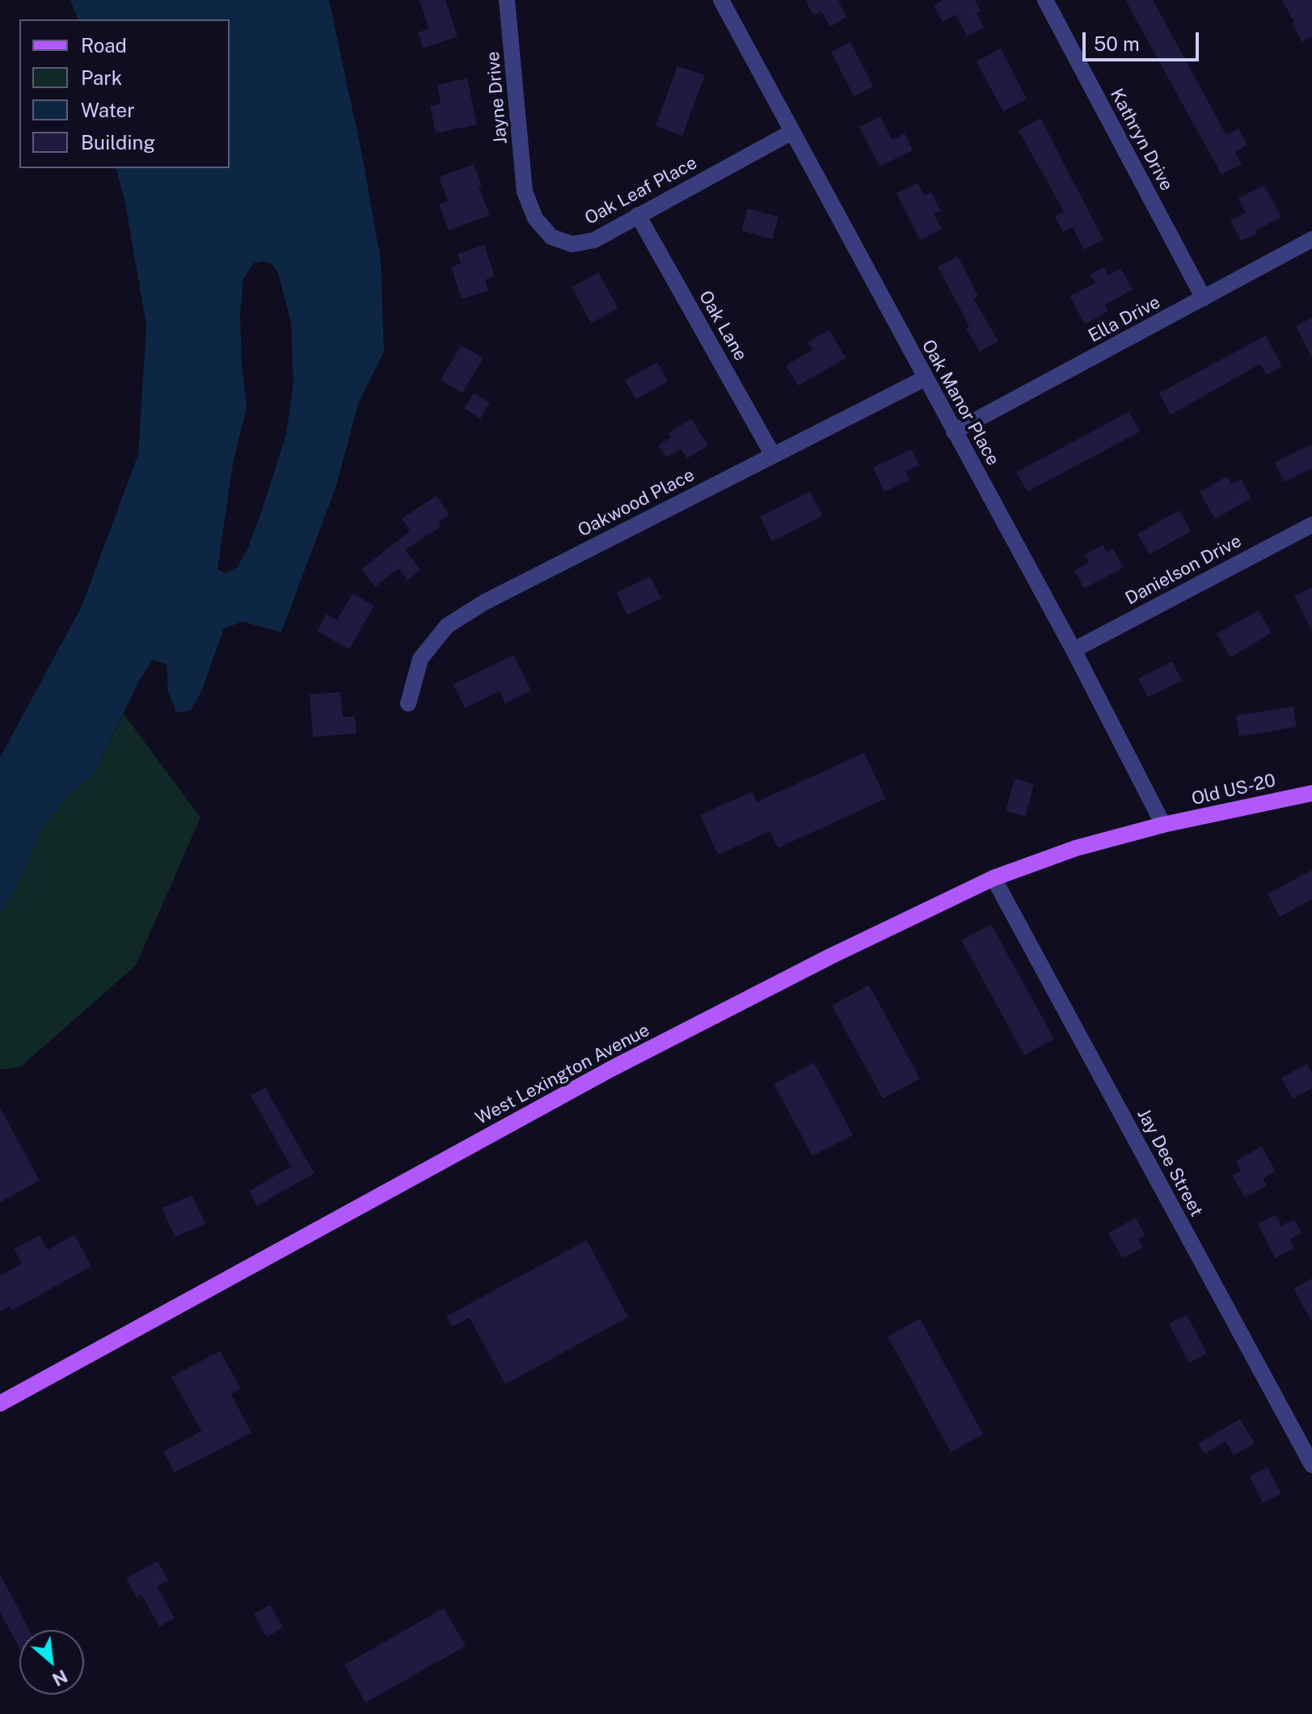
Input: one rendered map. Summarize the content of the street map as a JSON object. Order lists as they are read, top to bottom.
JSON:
{
  "streets": {
    "main road": ["Old US-20", "West Lexington Avenue"],
    "street": [
      "Jayne Drive",
      "Kathryn Drive",
      "Oak Leaf Place",
      "Ella Drive",
      "Oak Lane",
      "Oak Manor Place",
      "Oakwood Place",
      "Danielson Drive",
      "Jay Dee Street"
    ]
  },
  "crossings": [
    ["Jayne Drive", "Oak Leaf Place"],
    ["Kathryn Drive", "Ella Drive"],
    ["Oak Leaf Place", "Oak Lane"],
    ["Oak Leaf Place", "Oak Manor Place"],
    ["Ella Drive", "Oak Manor Place"],
    ["Oak Lane", "Oakwood Place"],
    ["Oak Manor Place", "Oakwood Place"],
    ["Oak Manor Place", "Danielson Drive"],
    ["Oak Manor Place", "Old US-20"],
    ["Oak Manor Place", "West Lexington Avenue"],
    ["Old US-20", "West Lexington Avenue"],
    ["West Lexington Avenue", "Jay Dee Street"]
  ],
  "legend": [
    "Road",
    "Park",
    "Water",
    "Building"
  ],
  "scale_bar": "50 m",
  "north": "bottom right"
}
